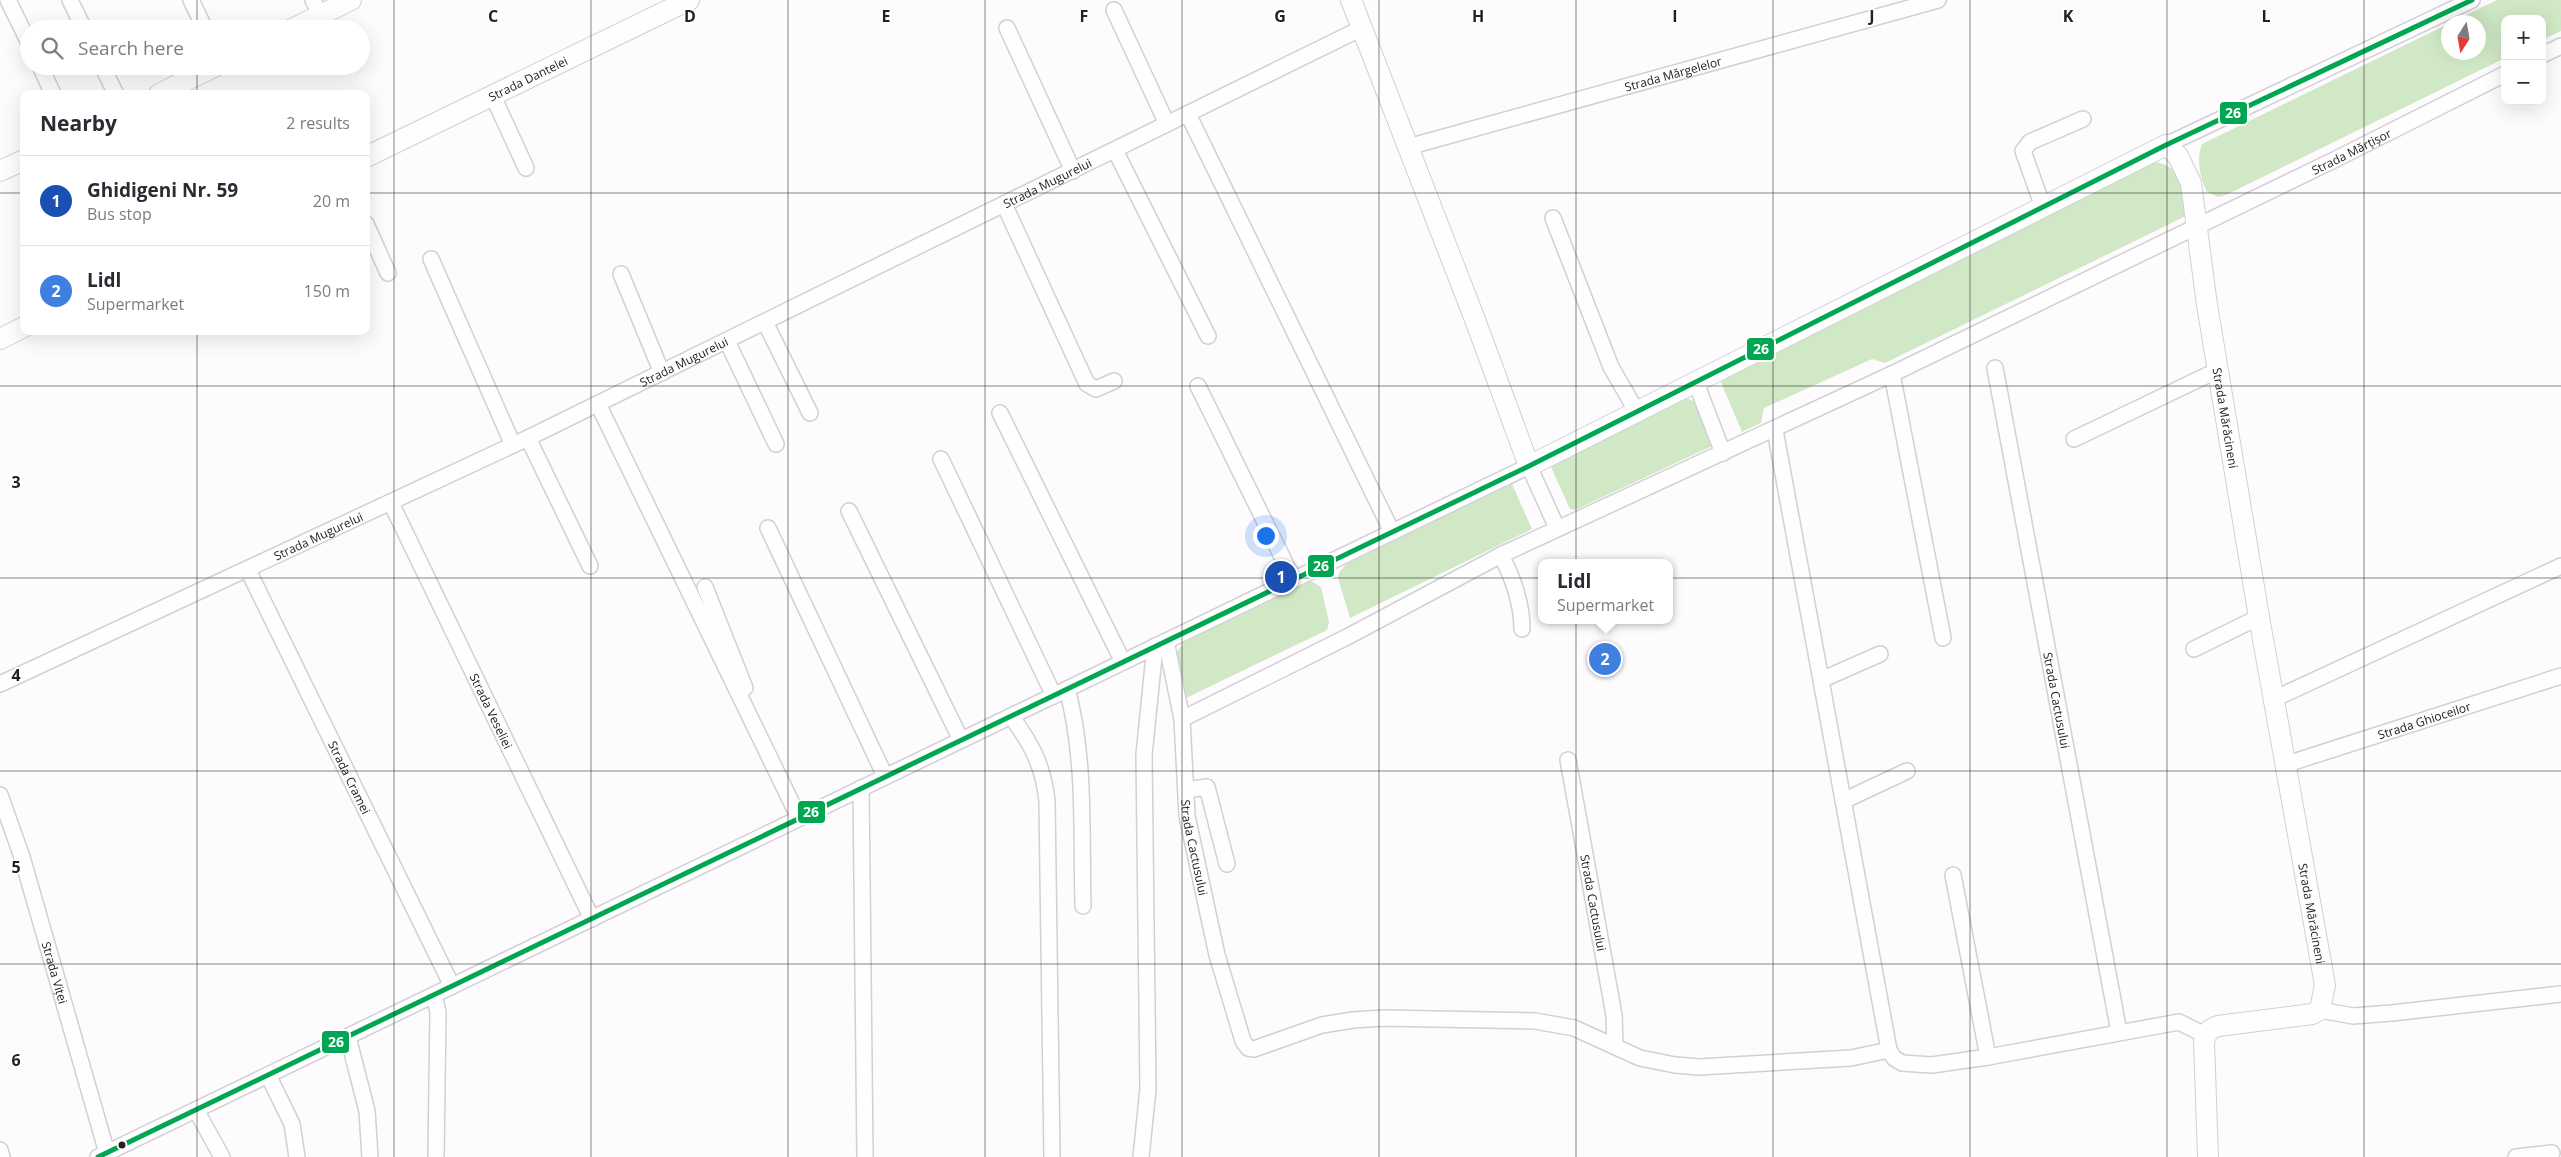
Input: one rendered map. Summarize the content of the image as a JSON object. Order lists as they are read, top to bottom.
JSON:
{
  "streets": {
    "street": [
      "Strada Mărgelelor",
      "Strada Dantelei",
      "Strada Mărțișor",
      "Strada Mugurelui",
      "Strada Mărăcineni",
      "Strada Cactusului",
      "Strada Veseliei",
      "Strada Ghioceilor",
      "Strada Cramei",
      "Strada Viței"
    ]
  },
  "crossings": [
    ["Strada Mărțișor", "Strada Mărăcineni"],
    ["Strada Mărțișor", "Strada Cactusului"],
    ["Strada Mugurelui", "Strada Veseliei"],
    ["Strada Mugurelui", "Strada Cramei"],
    ["Strada Mărăcineni", "Strada Ghioceilor"]
  ],
  "lines": ["transit line 26"],
  "north": "bottom",
  "page": {
    "map_buttons": ["+", "−"],
    "search": "Search here",
    "heading": ["Nearby", "2 results"],
    "list": [
      {
        "mark": "1",
        "name": "Ghidigeni Nr. 59",
        "note": "Bus stop",
        "value": "20 m"
      },
      {
        "mark": "2",
        "name": "Lidl",
        "note": "Supermarket",
        "value": "150 m"
      }
    ],
    "pins": ["1", "2"],
    "popup": ["Lidl", "Supermarket"]
  },
  "grid": {
    "columns": [
      "C",
      "D",
      "E",
      "F",
      "G",
      "H",
      "I",
      "J",
      "K",
      "L"
    ],
    "rows": [
      "3",
      "4",
      "5",
      "6"
    ]
  }
}
